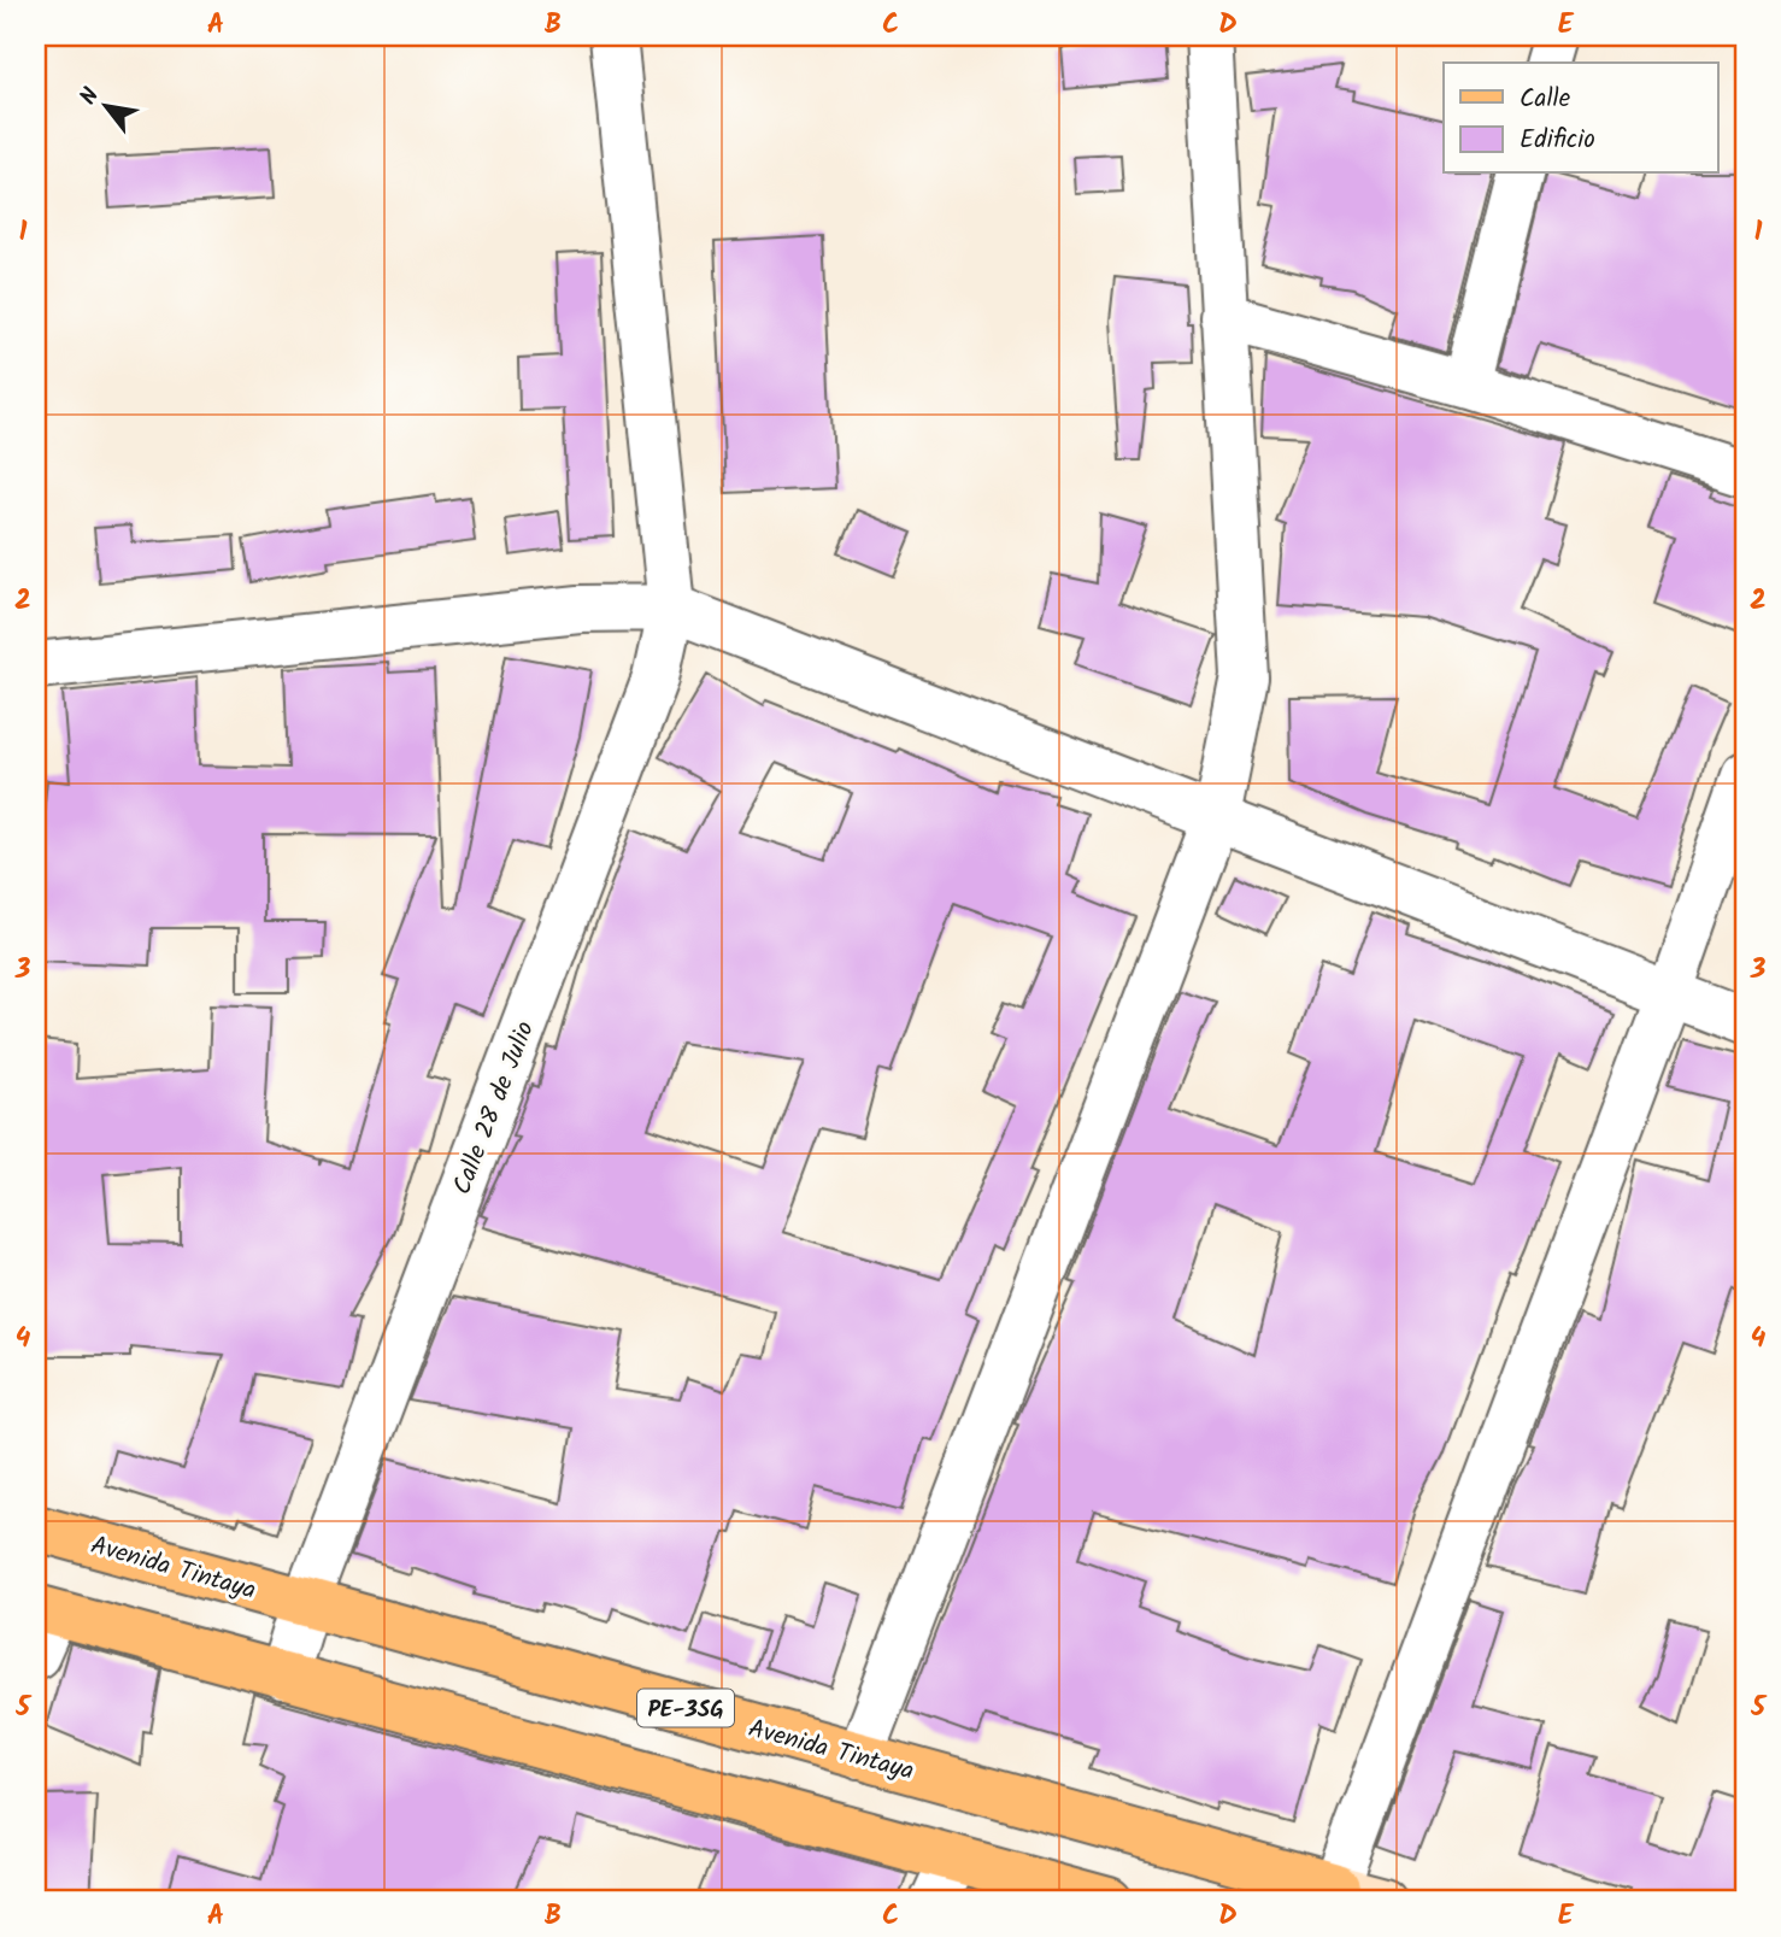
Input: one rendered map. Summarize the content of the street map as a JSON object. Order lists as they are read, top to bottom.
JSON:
{
  "streets": {
    "main road": ["Avenida Tintaya", "PE-3SG"],
    "street": ["Calle 28 de Julio"]
  },
  "crossings": [
    ["Calle 28 de Julio", "Avenida Tintaya"]
  ],
  "legend": ["Calle", "Edificio"],
  "north": "top left",
  "grid": {
    "columns": [
      "A",
      "B",
      "C",
      "D",
      "E"
    ],
    "rows": [
      "1",
      "2",
      "3",
      "4",
      "5"
    ]
  }
}
